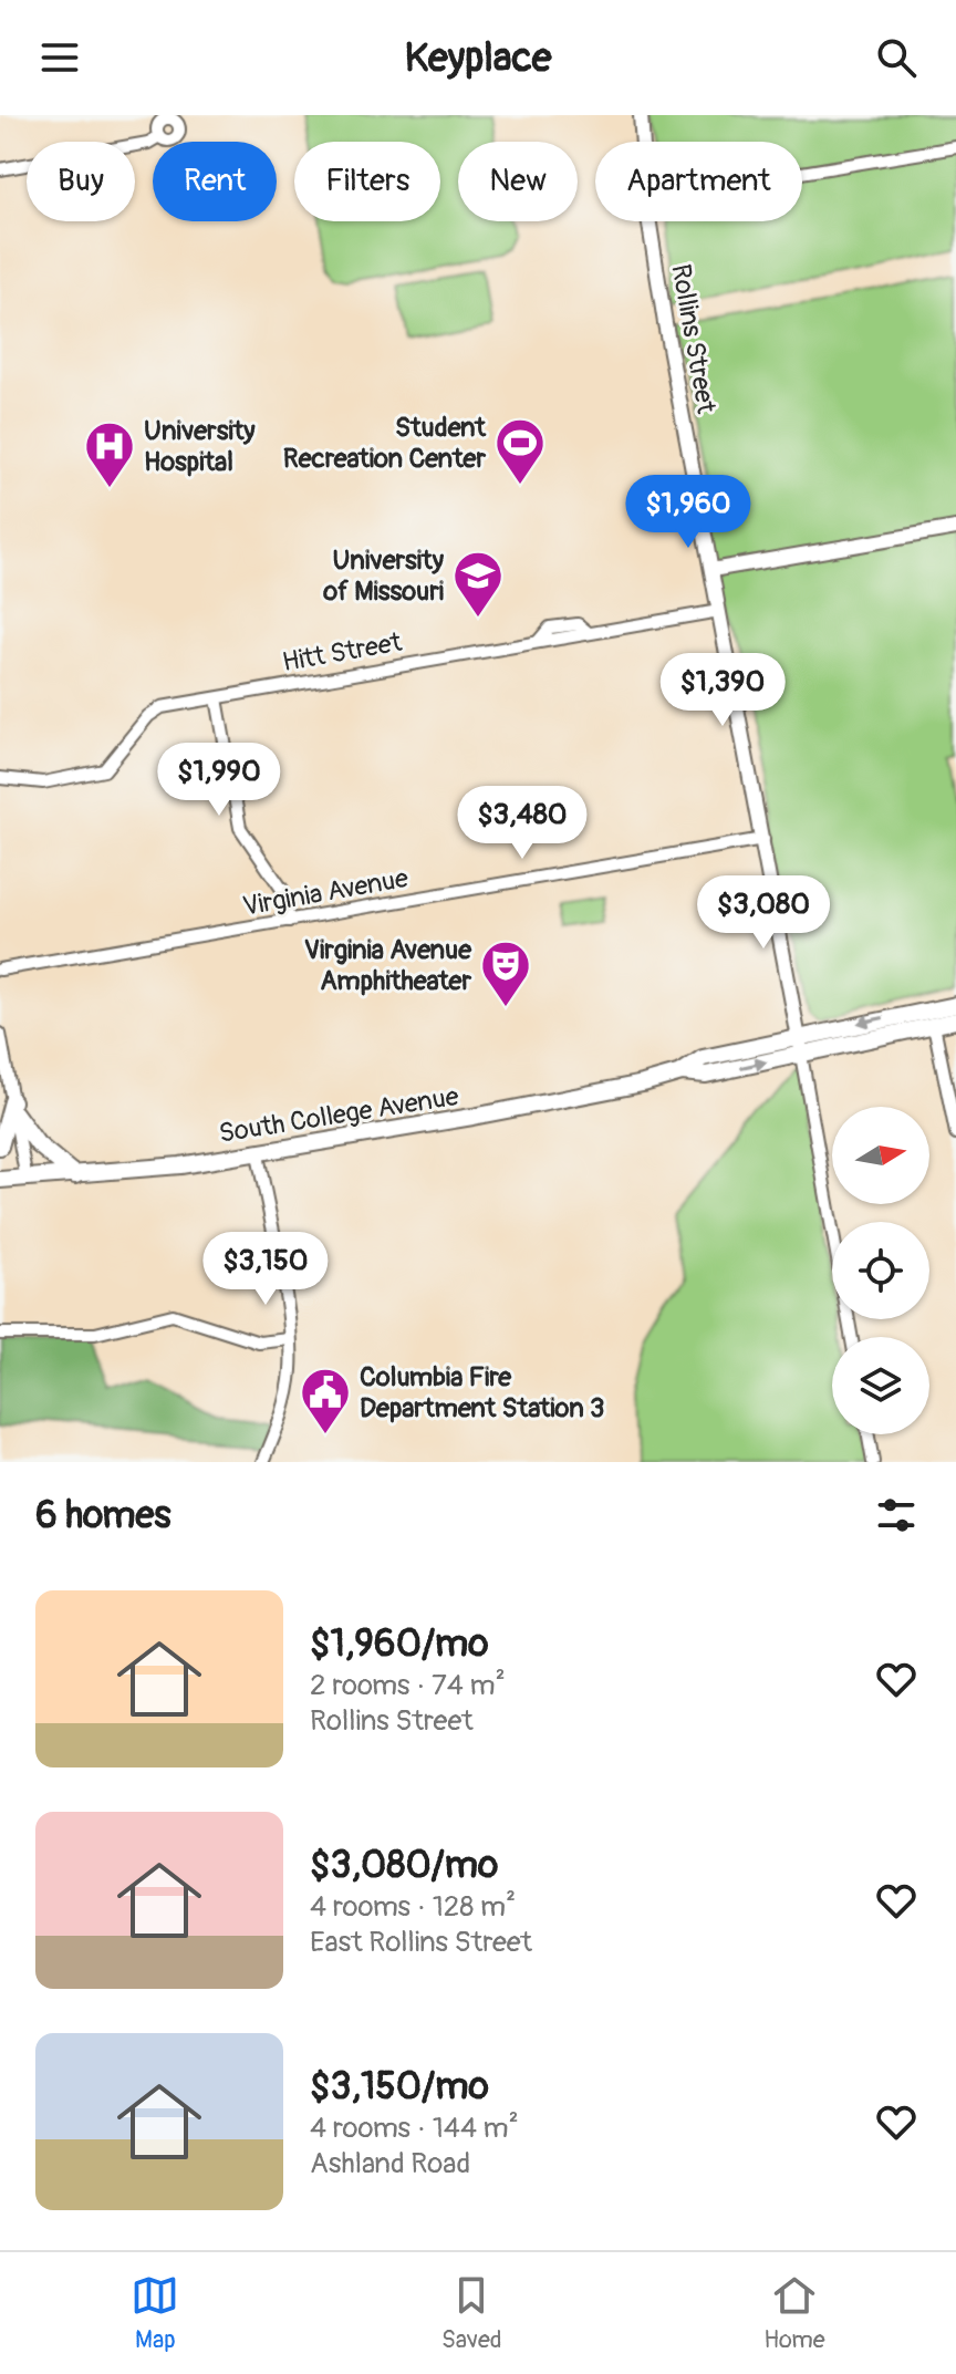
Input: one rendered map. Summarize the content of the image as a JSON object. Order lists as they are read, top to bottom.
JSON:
{
  "streets": {
    "main road": ["South College Avenue"],
    "street": ["Rollins Street", "Hitt Street", "Virginia Avenue"]
  },
  "crossings": [
    ["Rollins Street", "Hitt Street"],
    ["Rollins Street", "Virginia Avenue"],
    ["Rollins Street", "South College Avenue"]
  ],
  "places": {
    "sports": ["Student Recreation Center"],
    "hospital": ["University Hospital"],
    "school or university": ["University of Missouri"],
    "theatre": ["Virginia Avenue Amphitheater"],
    "public building": ["Columbia Fire Department Station 3"]
  },
  "north": "right",
  "page": {
    "header": "Keyplace",
    "chip": [
      "Buy",
      "Rent",
      "Filters",
      "New",
      "Apartment"
    ],
    "price": [
      "$1,960",
      "$1,390",
      "$1,990",
      "$3,480",
      "$3,080",
      "$3,150"
    ],
    "heading": "6 homes",
    "list": [
      {
        "name": "$1,960/mo",
        "note": "2 rooms · 74 m² · Rollins Street"
      },
      {
        "name": "$3,080/mo",
        "note": "4 rooms · 128 m² · East Rollins Street"
      },
      {
        "name": "$3,150/mo",
        "note": "4 rooms · 144 m² · Ashland Road"
      }
    ],
    "tabs": ["Map", "Saved", "Home"]
  }
}
